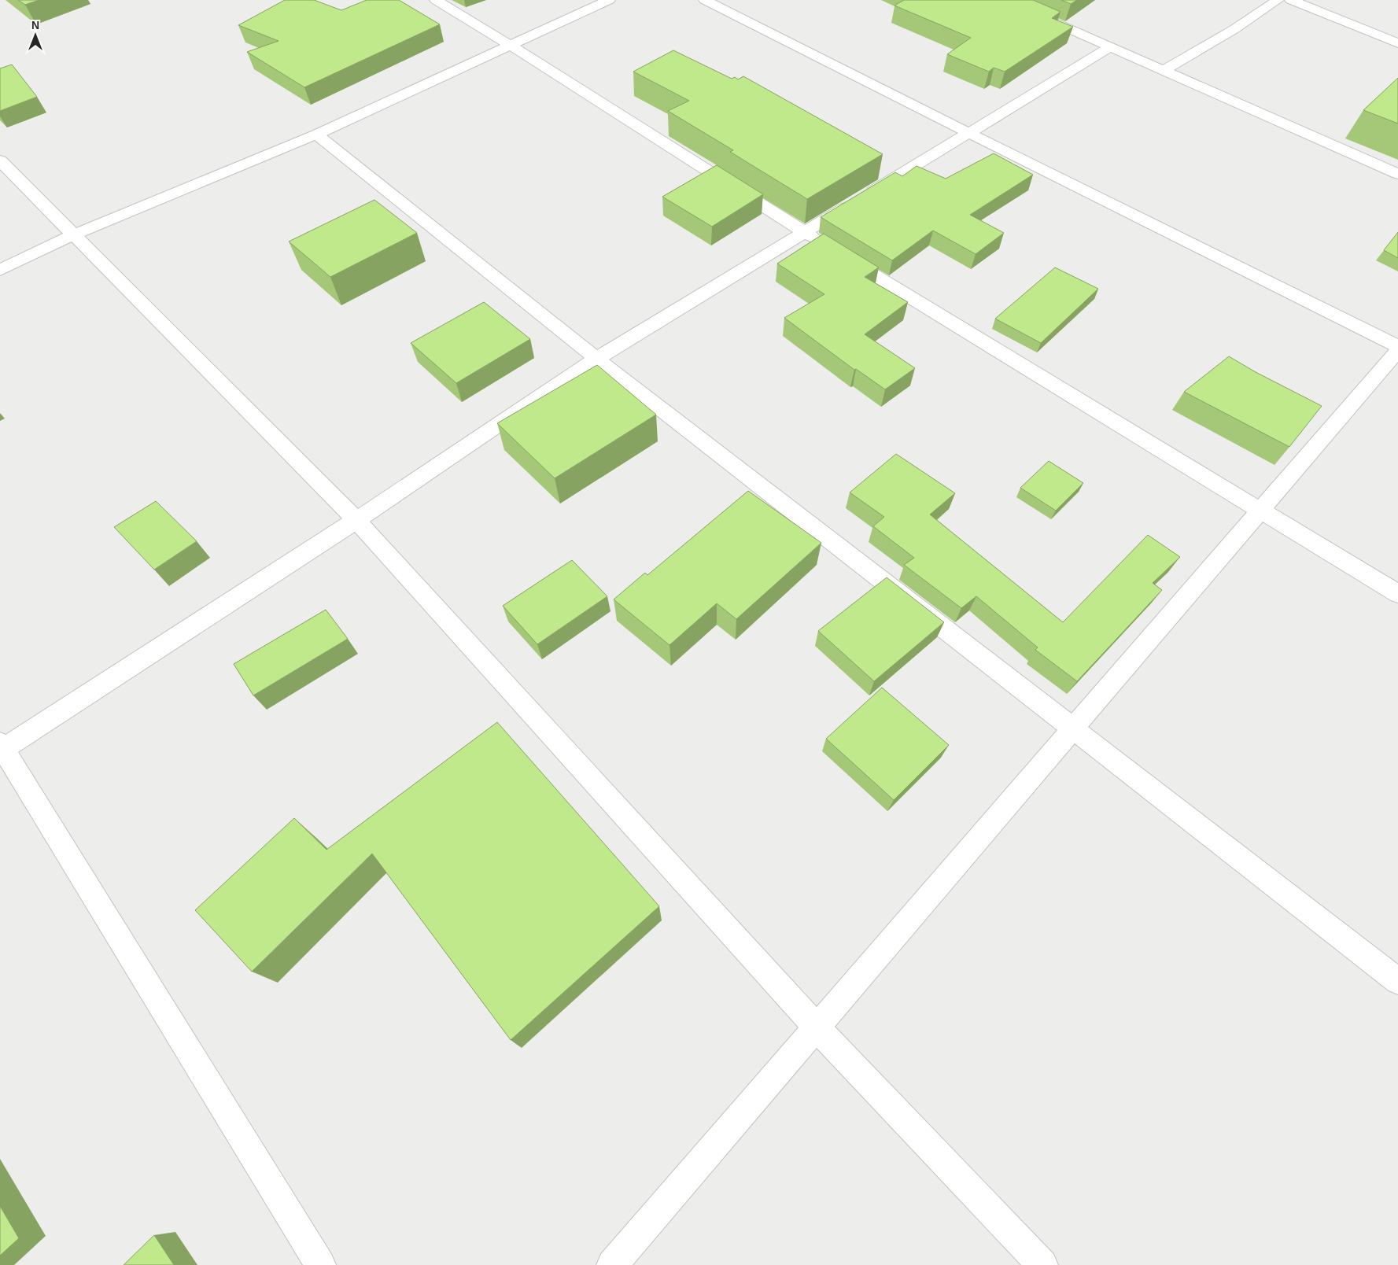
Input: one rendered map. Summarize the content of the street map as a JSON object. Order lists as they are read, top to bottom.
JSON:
{
  "north": "top"
}
